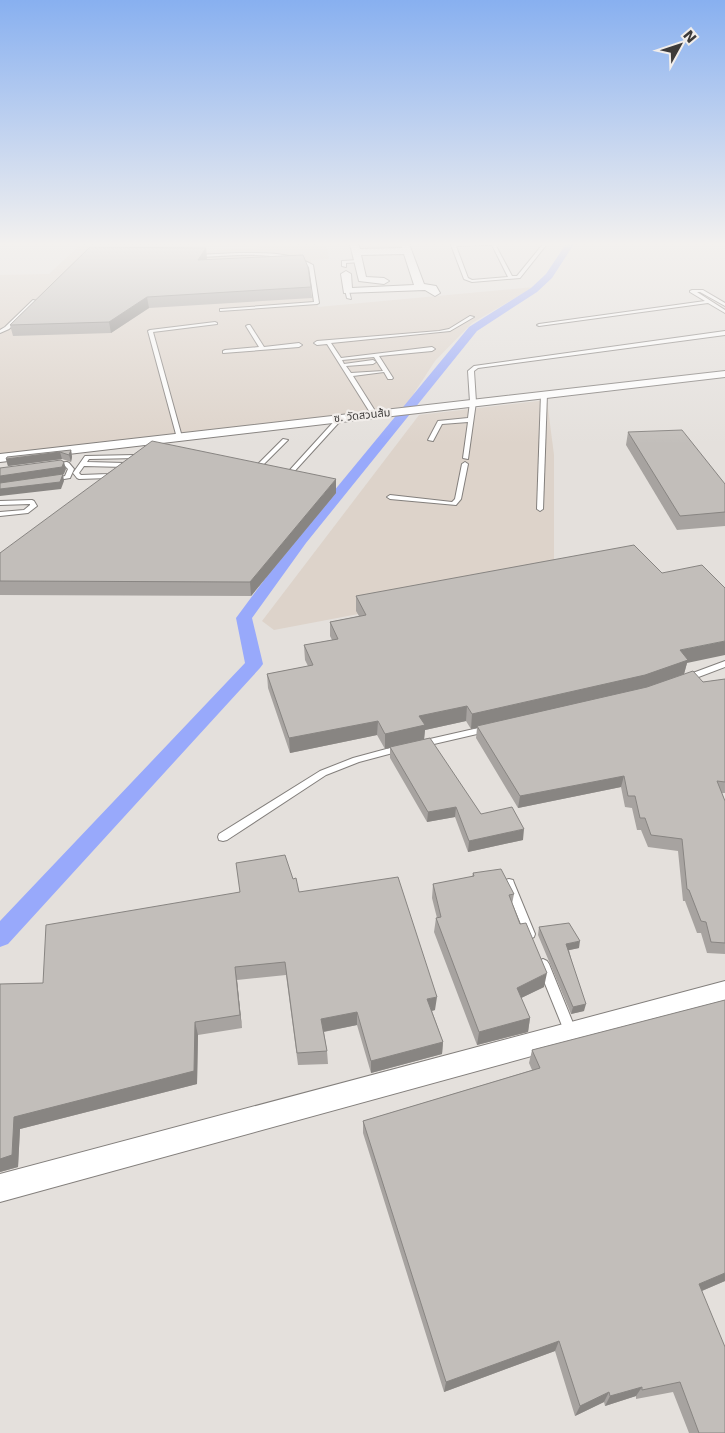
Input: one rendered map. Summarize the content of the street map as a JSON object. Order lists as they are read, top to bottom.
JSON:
{
  "streets": {
    "street": ["ซ. วัดสวนส้ม"]
  },
  "north": "top right"
}
